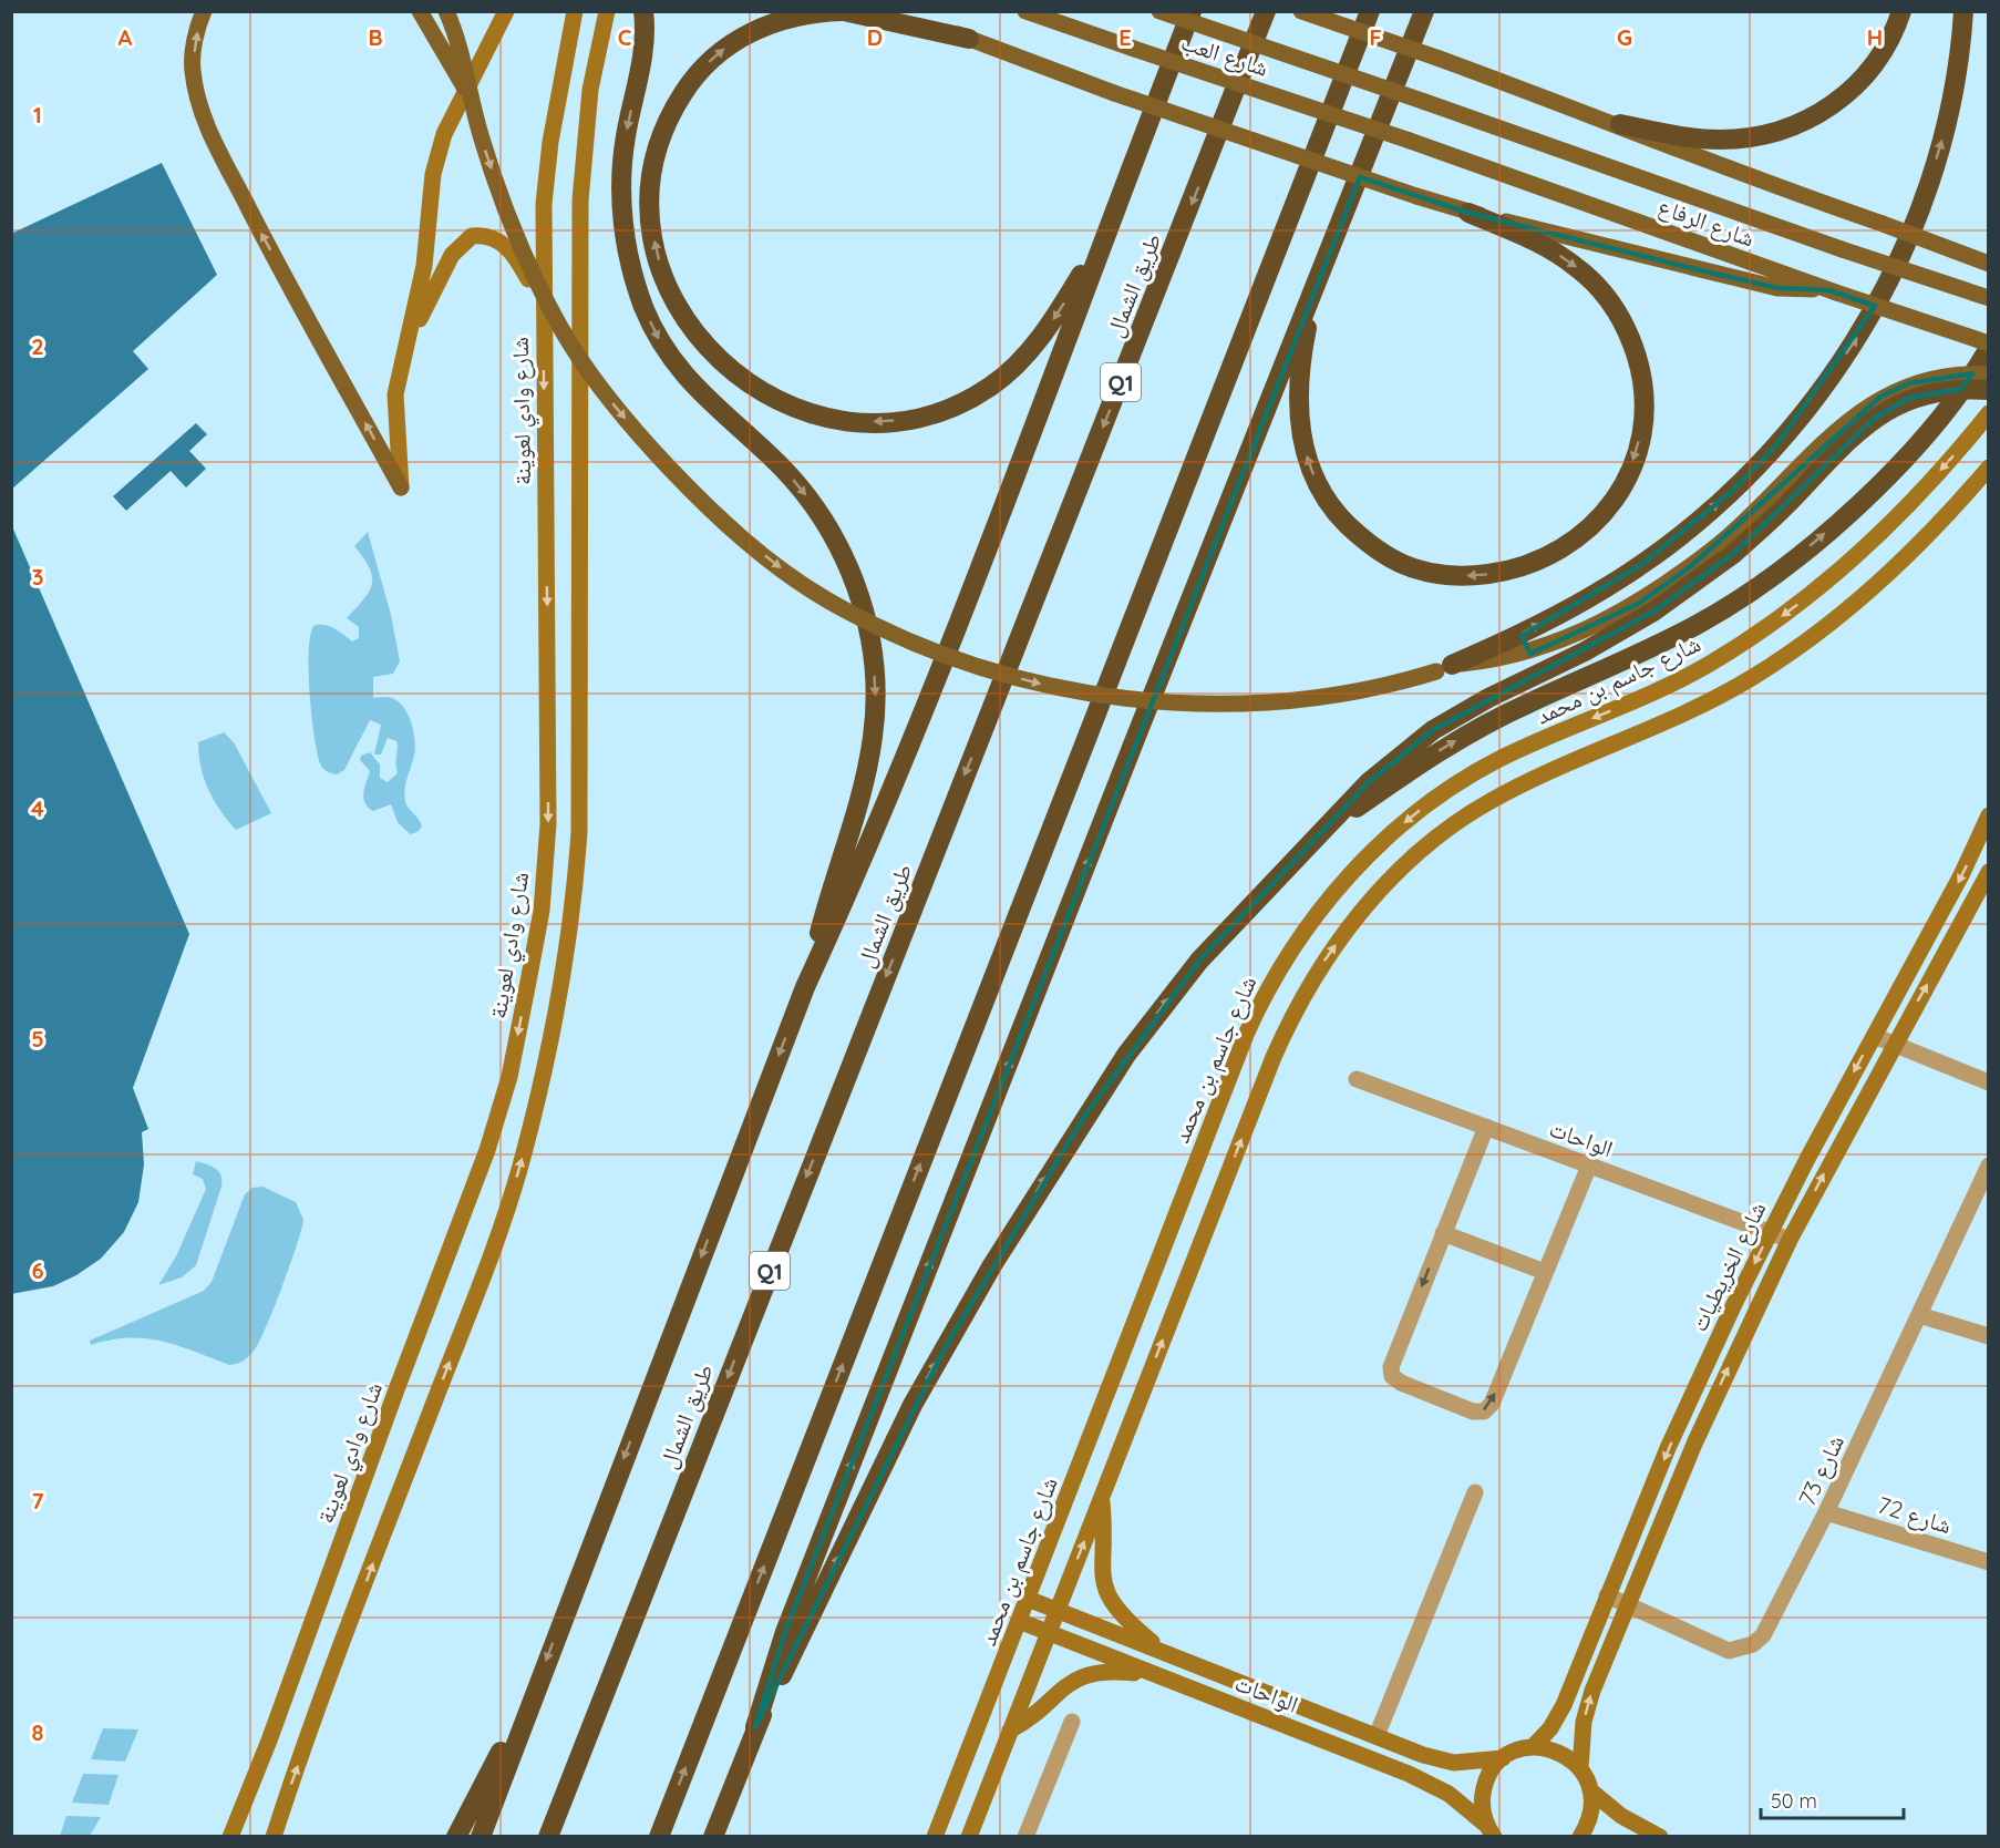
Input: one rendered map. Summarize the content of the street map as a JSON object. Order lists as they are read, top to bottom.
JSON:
{
  "streets": {
    "highway": ["طريق الشمال", "Q1"],
    "main road": [
      "شارع العب",
      "شارع الرفاع",
      "شارع وادي لعوينة",
      "شارع جاسم بن محمد",
      "الواحات",
      "شارع الخريطيات"
    ],
    "street": ["شارع 73", "شارع 72"]
  },
  "crossings": [
    ["شارع العب", "شارع الرفاع"],
    ["شارع جاسم بن محمد", "الواحات"],
    ["الواحات", "شارع الخريطيات"],
    ["شارع الخريطيات", "شارع 73"],
    ["شارع 73", "شارع 72"]
  ],
  "scale_bar": "50 m",
  "grid": {
    "columns": [
      "A",
      "B",
      "C",
      "D",
      "E",
      "F",
      "G",
      "H"
    ],
    "rows": [
      "1",
      "2",
      "3",
      "4",
      "5",
      "6",
      "7",
      "8"
    ]
  }
}
